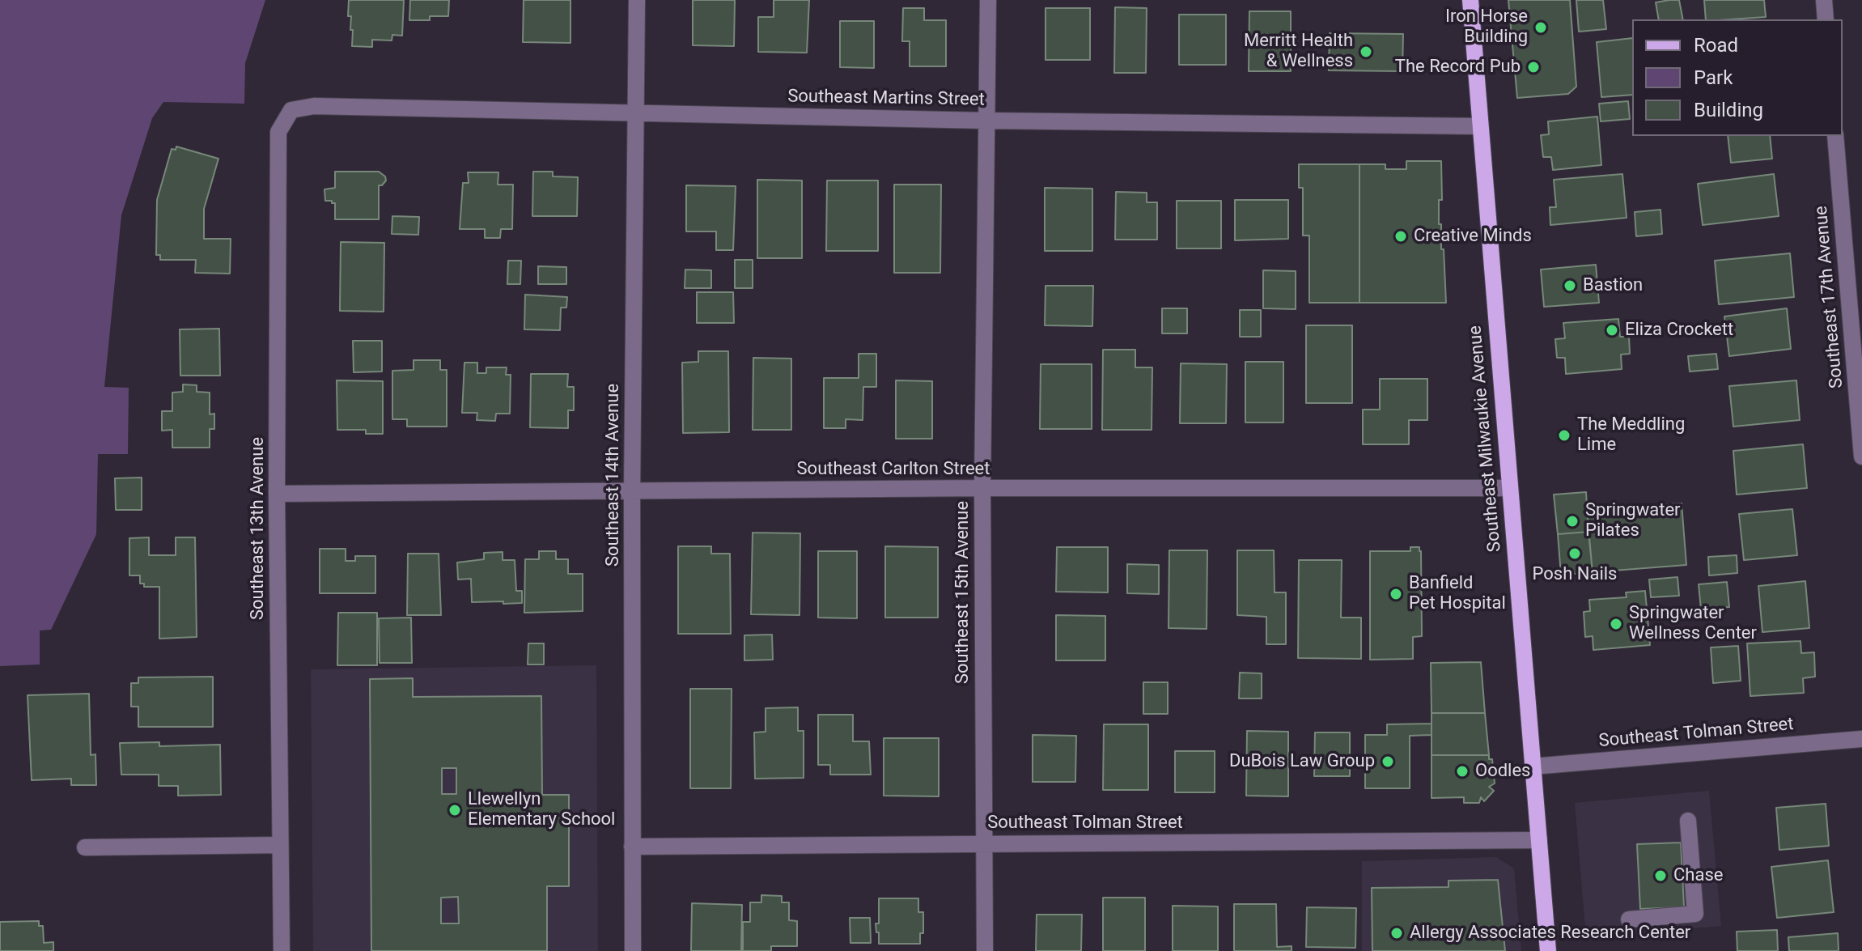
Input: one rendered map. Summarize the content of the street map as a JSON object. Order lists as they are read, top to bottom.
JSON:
{
  "streets": {
    "main road": ["Southeast Milwaukie Avenue"],
    "street": [
      "Southeast Martins Street",
      "Southeast 17th Avenue",
      "Southeast Carlton Street",
      "Southeast 14th Avenue",
      "Southeast 13th Avenue",
      "Southeast 15th Avenue",
      "Southeast Tolman Street"
    ]
  },
  "crossings": [
    ["Southeast Martins Street", "Southeast Milwaukie Avenue"],
    ["Southeast Martins Street", "Southeast 14th Avenue"],
    ["Southeast Martins Street", "Southeast 13th Avenue"],
    ["Southeast Martins Street", "Southeast 15th Avenue"],
    ["Southeast Milwaukie Avenue", "Southeast Carlton Street"],
    ["Southeast Milwaukie Avenue", "Southeast Tolman Street"],
    ["Southeast Carlton Street", "Southeast 14th Avenue"],
    ["Southeast Carlton Street", "Southeast 13th Avenue"],
    ["Southeast Carlton Street", "Southeast 15th Avenue"],
    ["Southeast 14th Avenue", "Southeast Tolman Street"],
    ["Southeast 15th Avenue", "Southeast Tolman Street"]
  ],
  "places": [
    "Iron Horse Building",
    "Merritt Health & Wellness",
    "The Record Pub",
    "Creative Minds",
    "Bastion",
    "Eliza Crockett",
    "The Meddling Lime",
    "Springwater Pilates",
    "Posh Nails",
    "Banfield Pet Hospital",
    "Springwater Wellness Center",
    "DuBois Law Group",
    "Oodles",
    "Llewellyn Elementary School",
    "Chase",
    "Allergy Associates Research Center"
  ],
  "legend": ["Road", "Park", "Building"]
}
